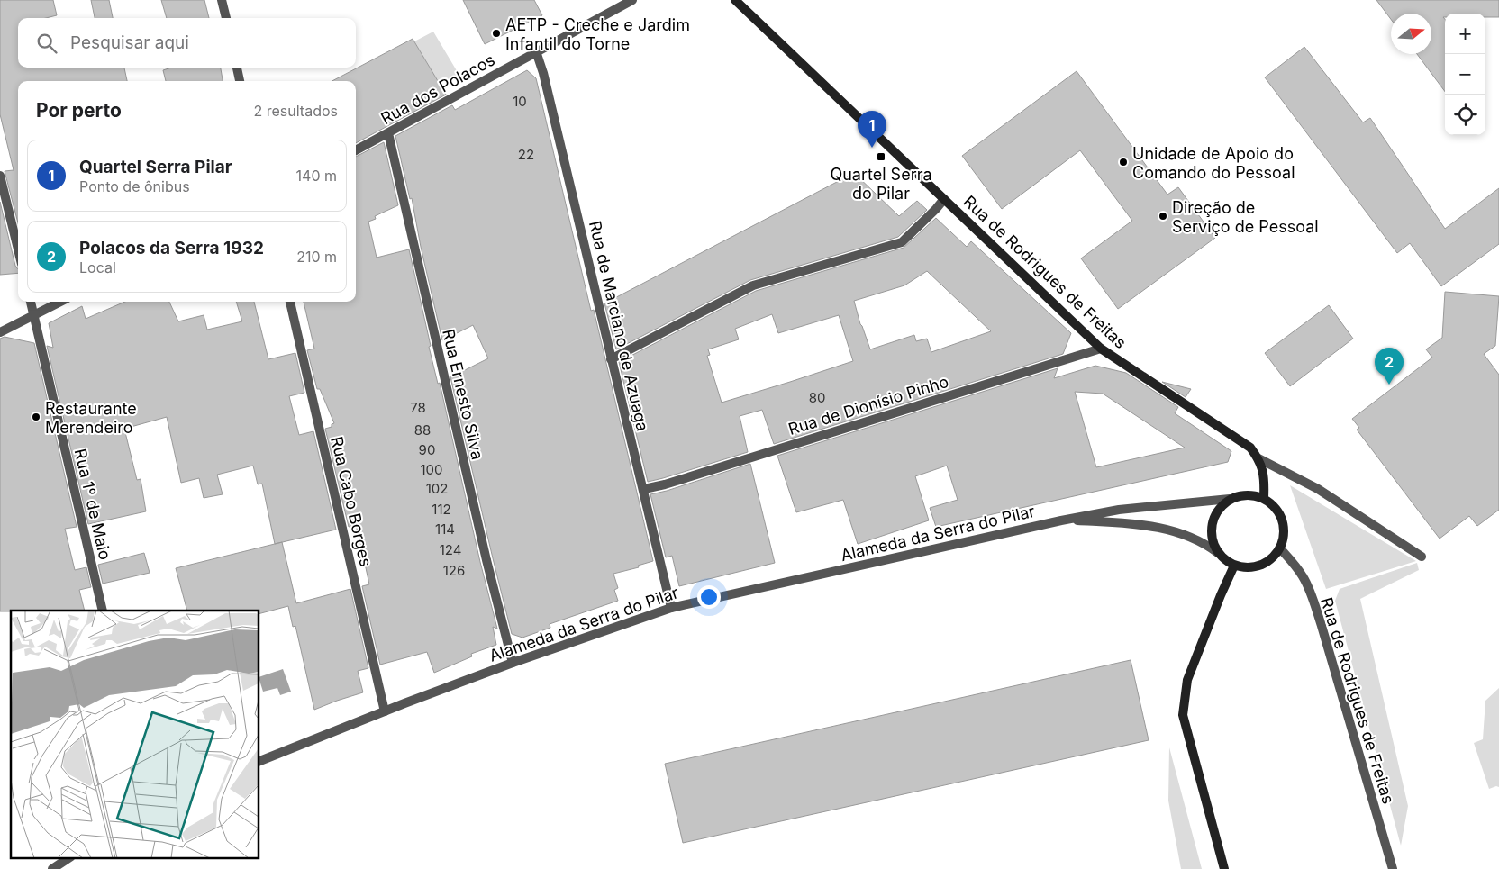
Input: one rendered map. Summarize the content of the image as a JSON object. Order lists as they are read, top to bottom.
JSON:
{
  "streets": {
    "main road": ["Rua de Rodrigues de Freitas"],
    "street": [
      "Rua dos Polacos",
      "Rua de Marciano de Azuaga",
      "Rua Ernesto Silva",
      "Rua de Dionísio Pinho",
      "Rua Cabo Borges",
      "Rua 1º de Maio",
      "Alameda da Serra do Pilar"
    ]
  },
  "crossings": [
    ["Rua dos Polacos", "Rua de Marciano de Azuaga"],
    ["Rua dos Polacos", "Rua Ernesto Silva"],
    ["Rua de Rodrigues de Freitas", "Rua de Marciano de Azuaga"],
    ["Rua de Rodrigues de Freitas", "Rua de Dionísio Pinho"],
    ["Rua de Rodrigues de Freitas", "Alameda da Serra do Pilar"],
    ["Rua de Marciano de Azuaga", "Rua de Dionísio Pinho"],
    ["Rua de Marciano de Azuaga", "Alameda da Serra do Pilar"],
    ["Rua Ernesto Silva", "Alameda da Serra do Pilar"],
    ["Rua Cabo Borges", "Alameda da Serra do Pilar"]
  ],
  "places": {
    "other": [
      "AETP - Creche e Jardim Infantil do Torne",
      "Unidade de Apoio do Comando do Pessoal",
      "Direção de Serviço de Pessoal",
      "Restaurante Merendeiro"
    ],
    "transit": ["Quartel Serra do Pilar"]
  },
  "house_numbers": [
    "10",
    "22",
    "80",
    "78",
    "88",
    "90",
    "100",
    "102",
    "112",
    "114",
    "124",
    "126"
  ],
  "north": "right",
  "page": {
    "map_buttons": ["+", "−"],
    "search": "Pesquisar aqui",
    "heading": ["Por perto", "2 resultados"],
    "pins": ["1", "2"],
    "list": [
      {
        "mark": "1",
        "name": "Quartel Serra Pilar",
        "note": "Ponto de ônibus",
        "value": "140 m"
      },
      {
        "mark": "2",
        "name": "Polacos da Serra 1932",
        "note": "Local",
        "value": "210 m"
      }
    ]
  }
}
